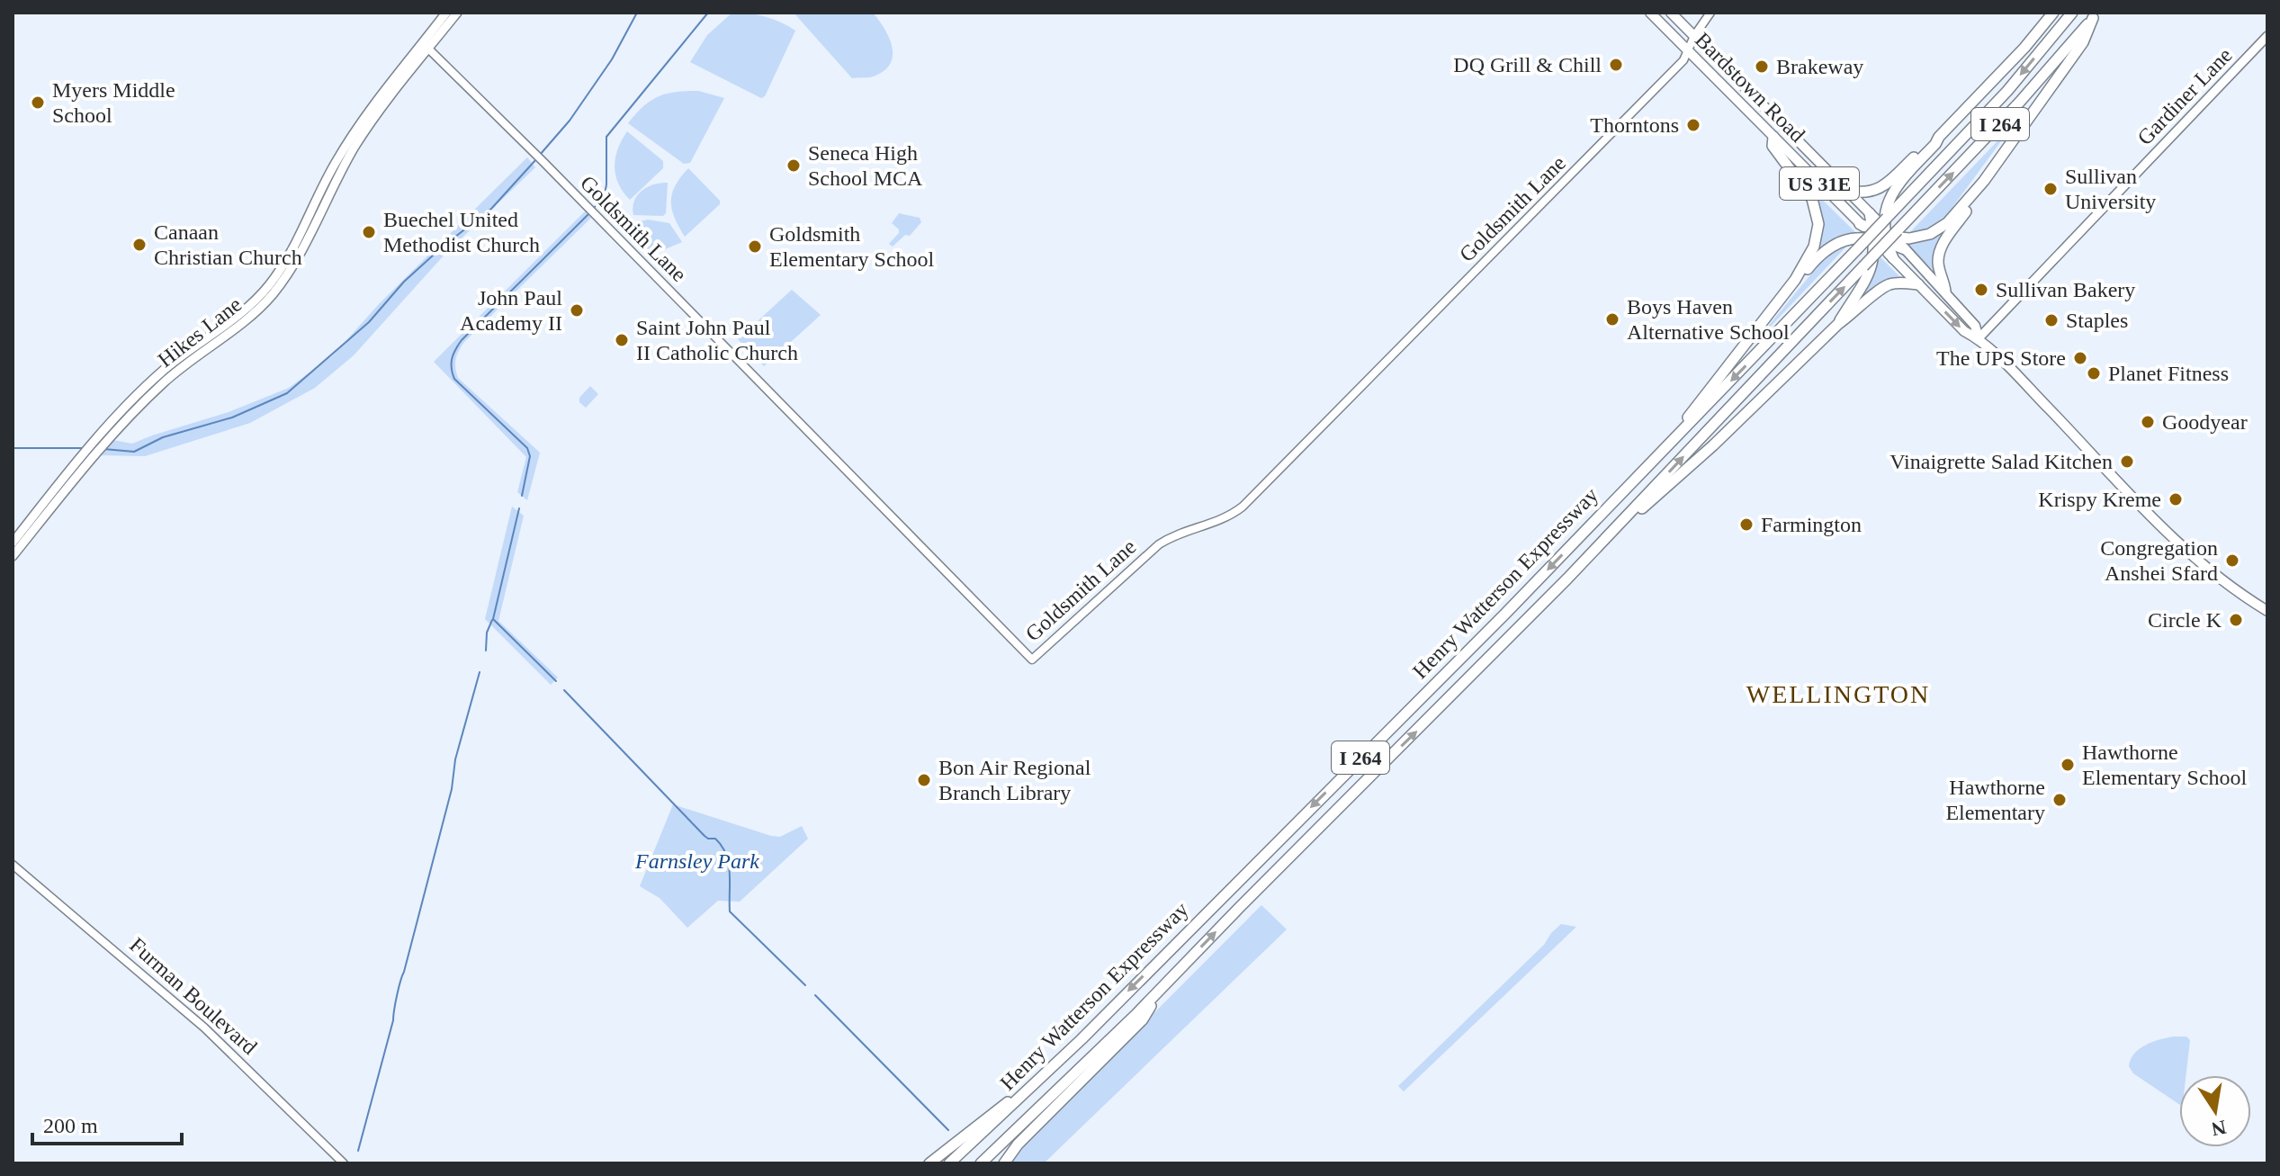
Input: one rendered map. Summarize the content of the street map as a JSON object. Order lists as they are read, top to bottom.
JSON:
{
  "streets": {
    "highway": ["I 264", "Henry Watterson Expressway"],
    "main road": [
      "Bardstown Road",
      "Gardiner Lane",
      "US 31E",
      "Hikes Lane"
    ],
    "street": ["Goldsmith Lane", "Furman Boulevard"]
  },
  "crossings": [
    ["Bardstown Road", "Goldsmith Lane"],
    ["Goldsmith Lane", "Hikes Lane"]
  ],
  "districts": ["WELLINGTON"],
  "parks": ["Farnsley Park"],
  "places": [
    "DQ Grill & Chill",
    "Brakeway",
    "Myers Middle School",
    "Thorntons",
    "Seneca High School MCA",
    "Sullivan University",
    "Buechel United Methodist Church",
    "Canaan Christian Church",
    "Goldsmith Elementary School",
    "Sullivan Bakery",
    "John Paul Academy II",
    "Boys Haven Alternative School",
    "Staples",
    "Saint John Paul II Catholic Church",
    "The UPS Store",
    "Planet Fitness",
    "Goodyear",
    "Vinaigrette Salad Kitchen",
    "Krispy Kreme",
    "Farmington",
    "Congregation Anshei Sfard",
    "Circle K",
    "Hawthorne Elementary School",
    "Bon Air Regional Branch Library",
    "Hawthorne Elementary"
  ],
  "scale_bar": "200 m",
  "north": "bottom"
}
